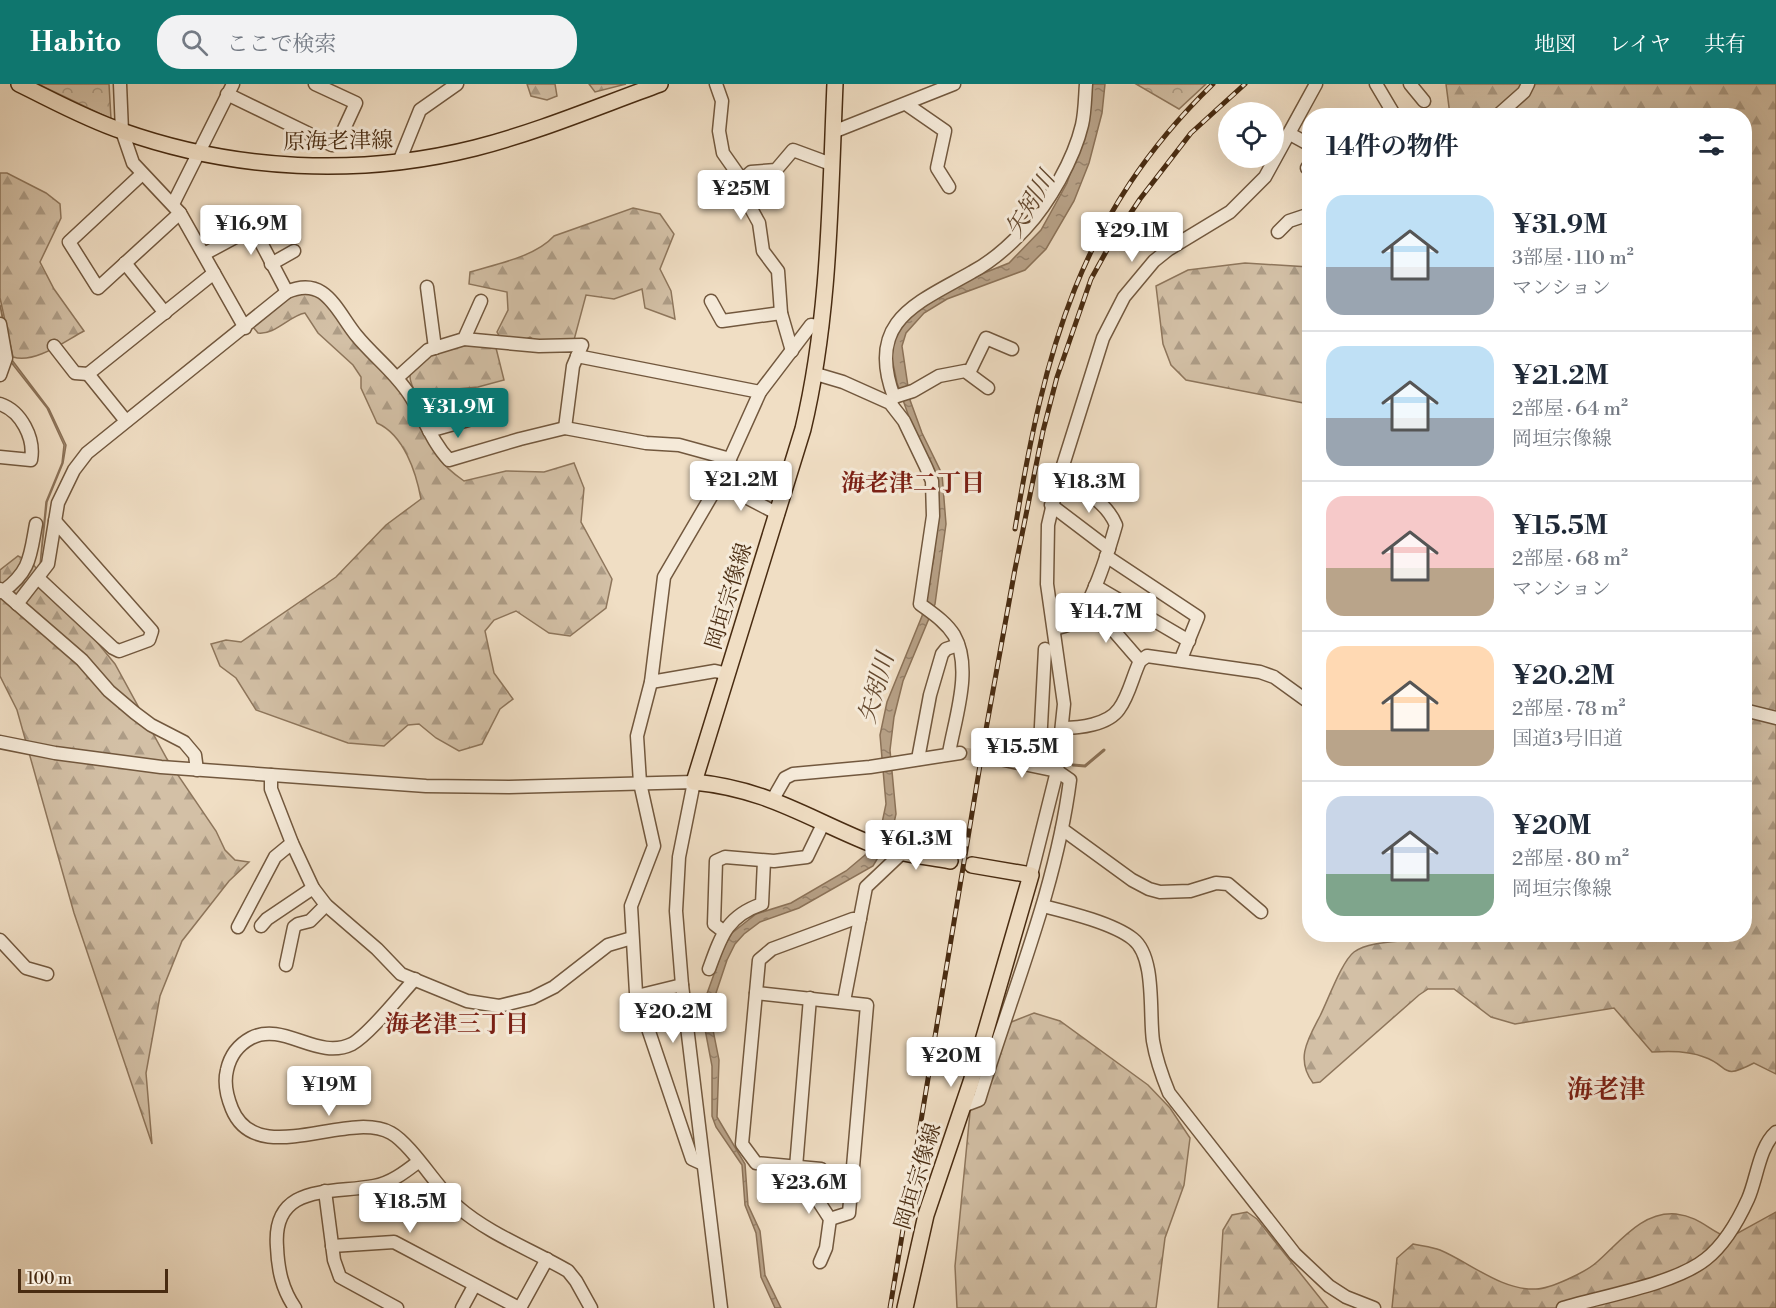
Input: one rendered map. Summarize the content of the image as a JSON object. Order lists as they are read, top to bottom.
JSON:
{
  "streets": {
    "main road": ["原海老津線", "岡垣宗像線"]
  },
  "districts": ["海老津二丁目", "海老津三丁目", "海老津"],
  "water": ["矢矧川"],
  "scale_bar": "100 m",
  "page": {
    "header": "Habito",
    "search": "ここで検索",
    "nav": ["地図", "レイヤ", "共有"],
    "heading": "14件の物件",
    "price": [
      "¥25M",
      "¥16.9M",
      "¥29.1M",
      "¥31.9M",
      "¥21.2M",
      "¥18.3M",
      "¥14.7M",
      "¥15.5M",
      "¥61.3M",
      "¥20.2M",
      "¥20M",
      "¥19M",
      "¥23.6M",
      "¥18.5M"
    ],
    "list": [
      {
        "name": "¥31.9M",
        "note": "3部屋 · 110 m² · マンション"
      },
      {
        "name": "¥21.2M",
        "note": "2部屋 · 64 m² · 岡垣宗像線"
      },
      {
        "name": "¥15.5M",
        "note": "2部屋 · 68 m² · マンション"
      },
      {
        "name": "¥20.2M",
        "note": "2部屋 · 78 m² · 国道3号旧道"
      },
      {
        "name": "¥20M",
        "note": "2部屋 · 80 m² · 岡垣宗像線"
      }
    ],
    "scale": "100 m"
  }
}
